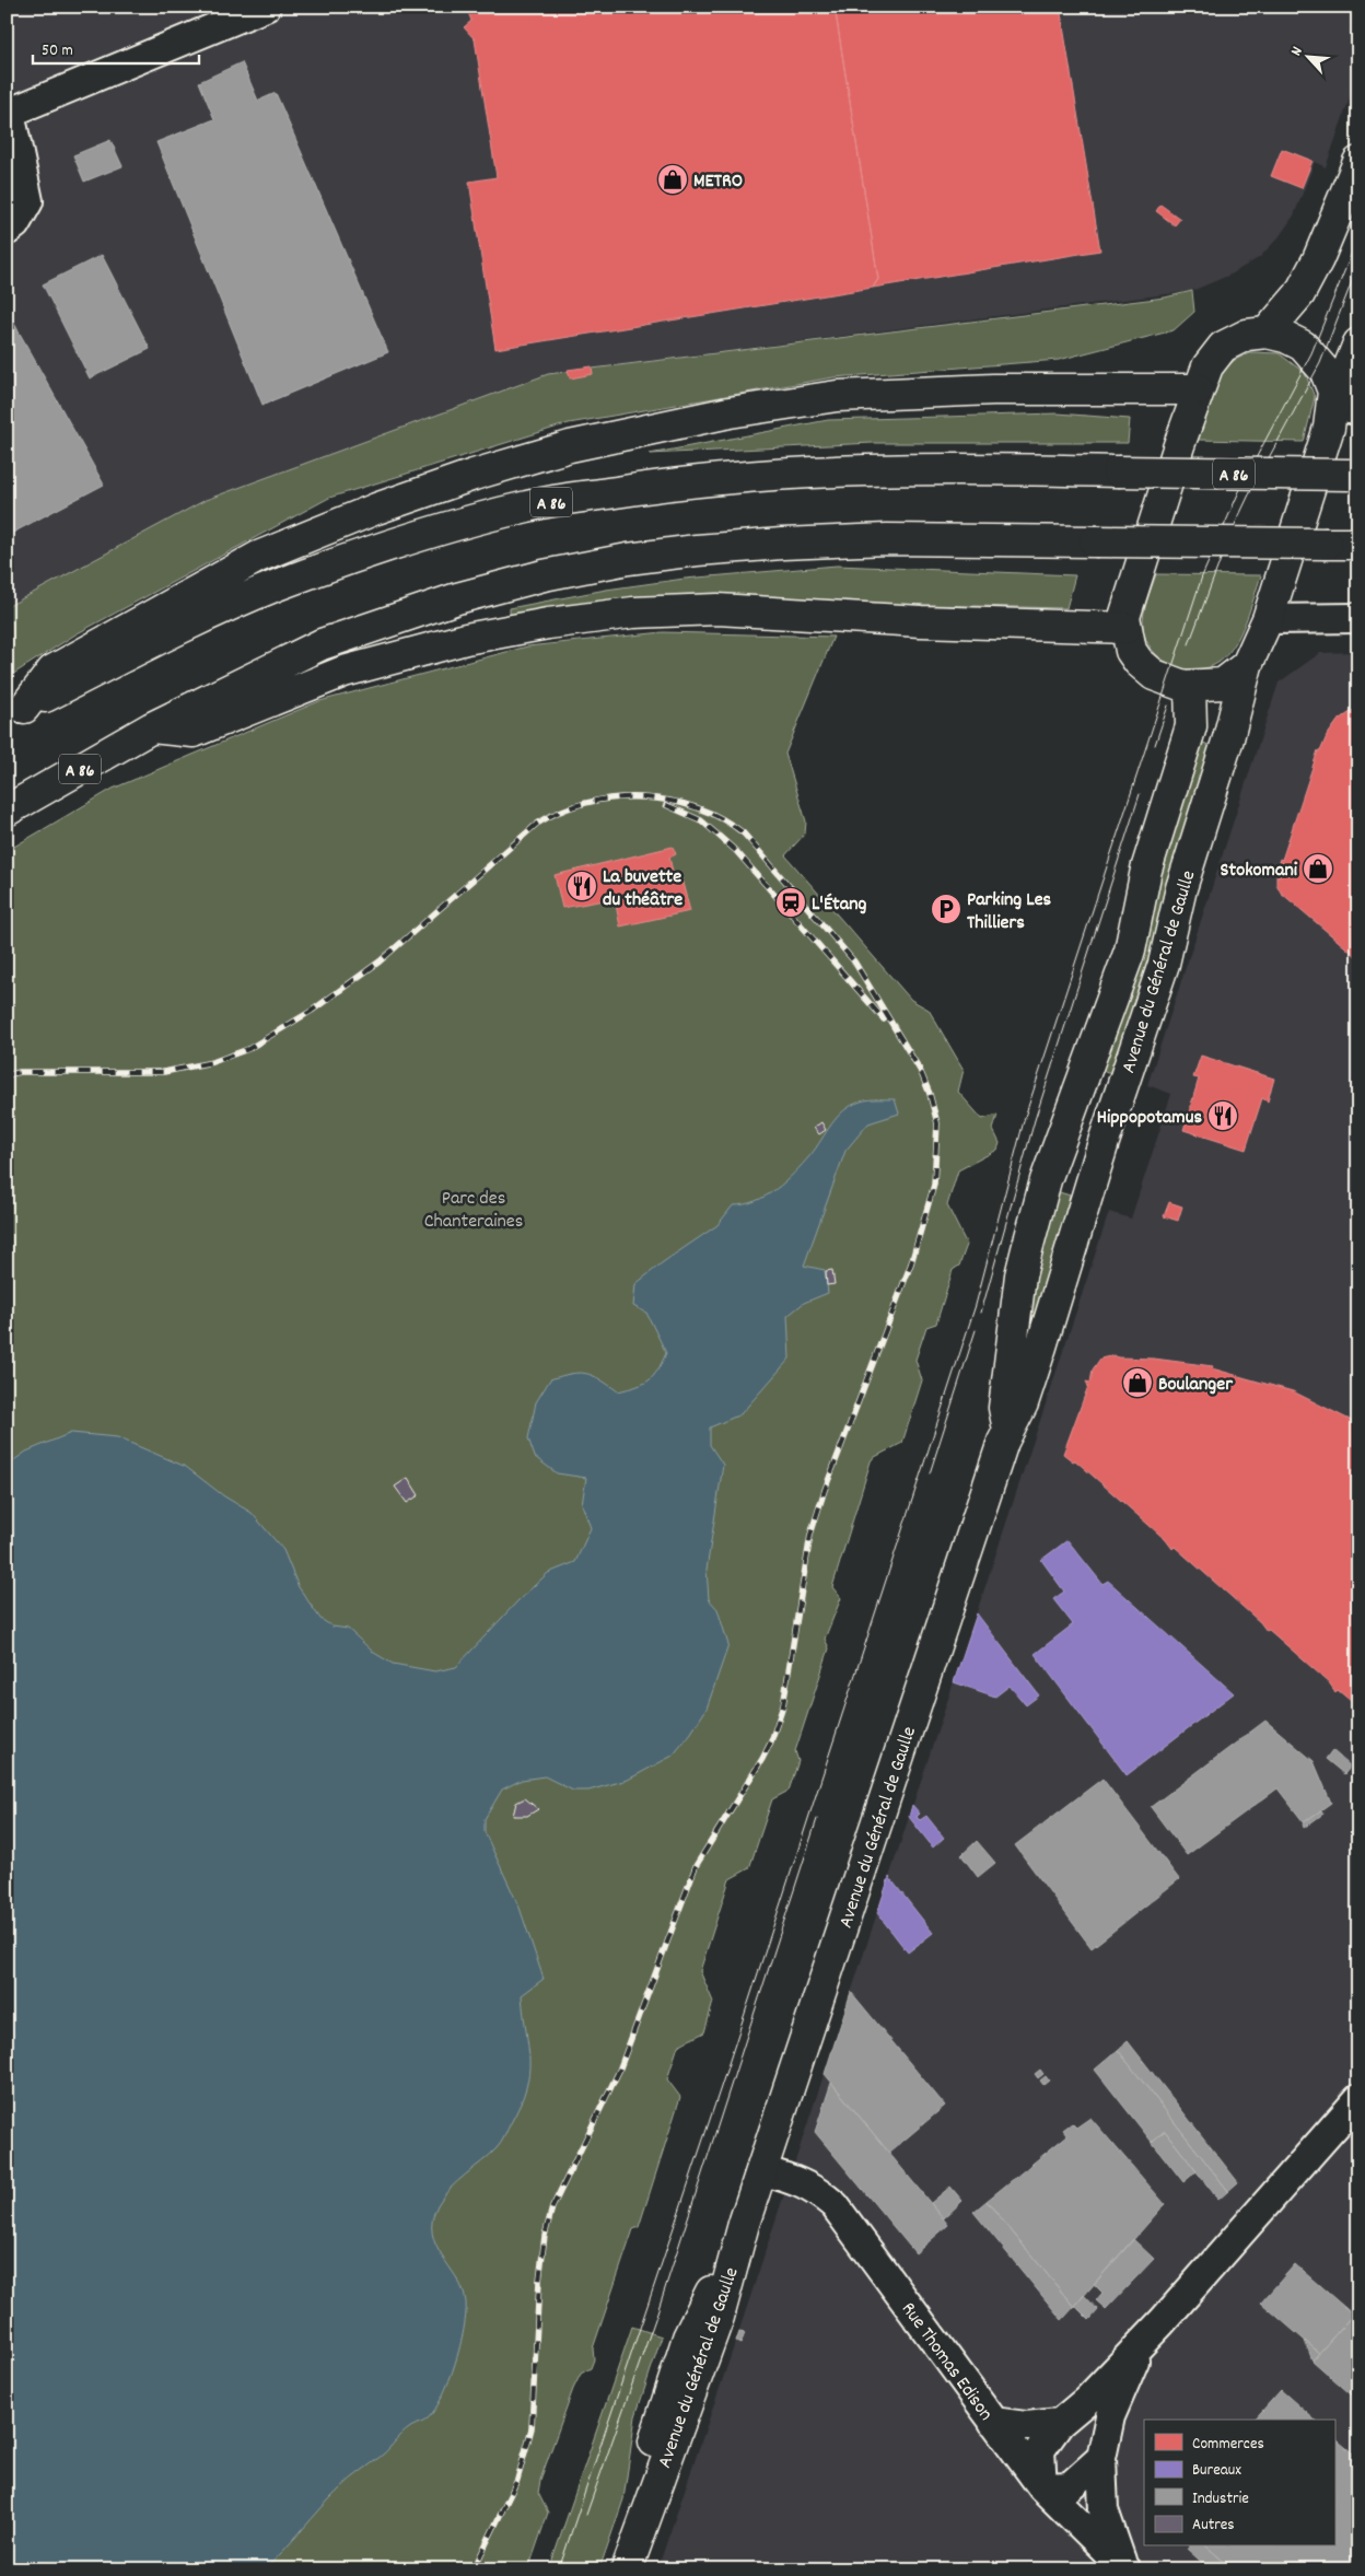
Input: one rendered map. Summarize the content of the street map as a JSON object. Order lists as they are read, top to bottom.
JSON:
{
  "streets": {
    "main road": ["A 86", "Avenue du Général de Gaulle"],
    "street": ["Rue Thomas Edison"]
  },
  "crossings": [
    ["Avenue du Général de Gaulle", "Rue Thomas Edison"]
  ],
  "parks": ["Parc des Chanteraines"],
  "places": {
    "shop": ["METRO", "Stokomani", "Boulanger"],
    "restaurant": ["La buvette du théâtre", "Hippopotamus"],
    "station": ["L'Étang"],
    "parking": ["Parking Les Thilliers"]
  },
  "legend": [
    "Commerces",
    "Bureaux",
    "Industrie",
    "Autres"
  ],
  "scale_bar": "50 m",
  "north": "top left"
}
